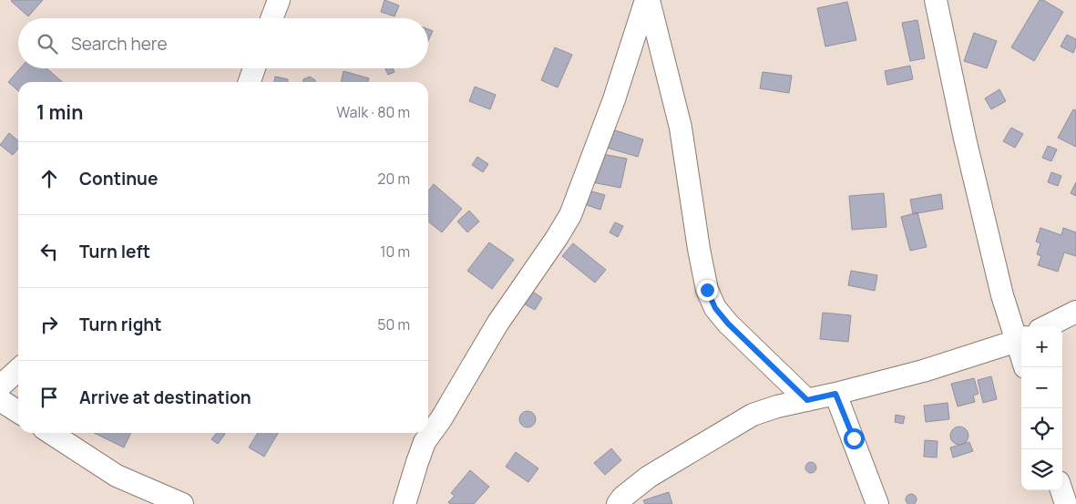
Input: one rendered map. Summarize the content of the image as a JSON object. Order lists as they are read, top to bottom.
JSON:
{
  "page": {
    "search": "Search here",
    "heading": ["1 min", "Walk · 80 m"],
    "list": [
      ["Continue", "20 m"],
      ["Turn left", "10 m"],
      ["Turn right", "50 m"],
      "Arrive at destination"
    ],
    "map_buttons": ["+", "−"]
  }
}
